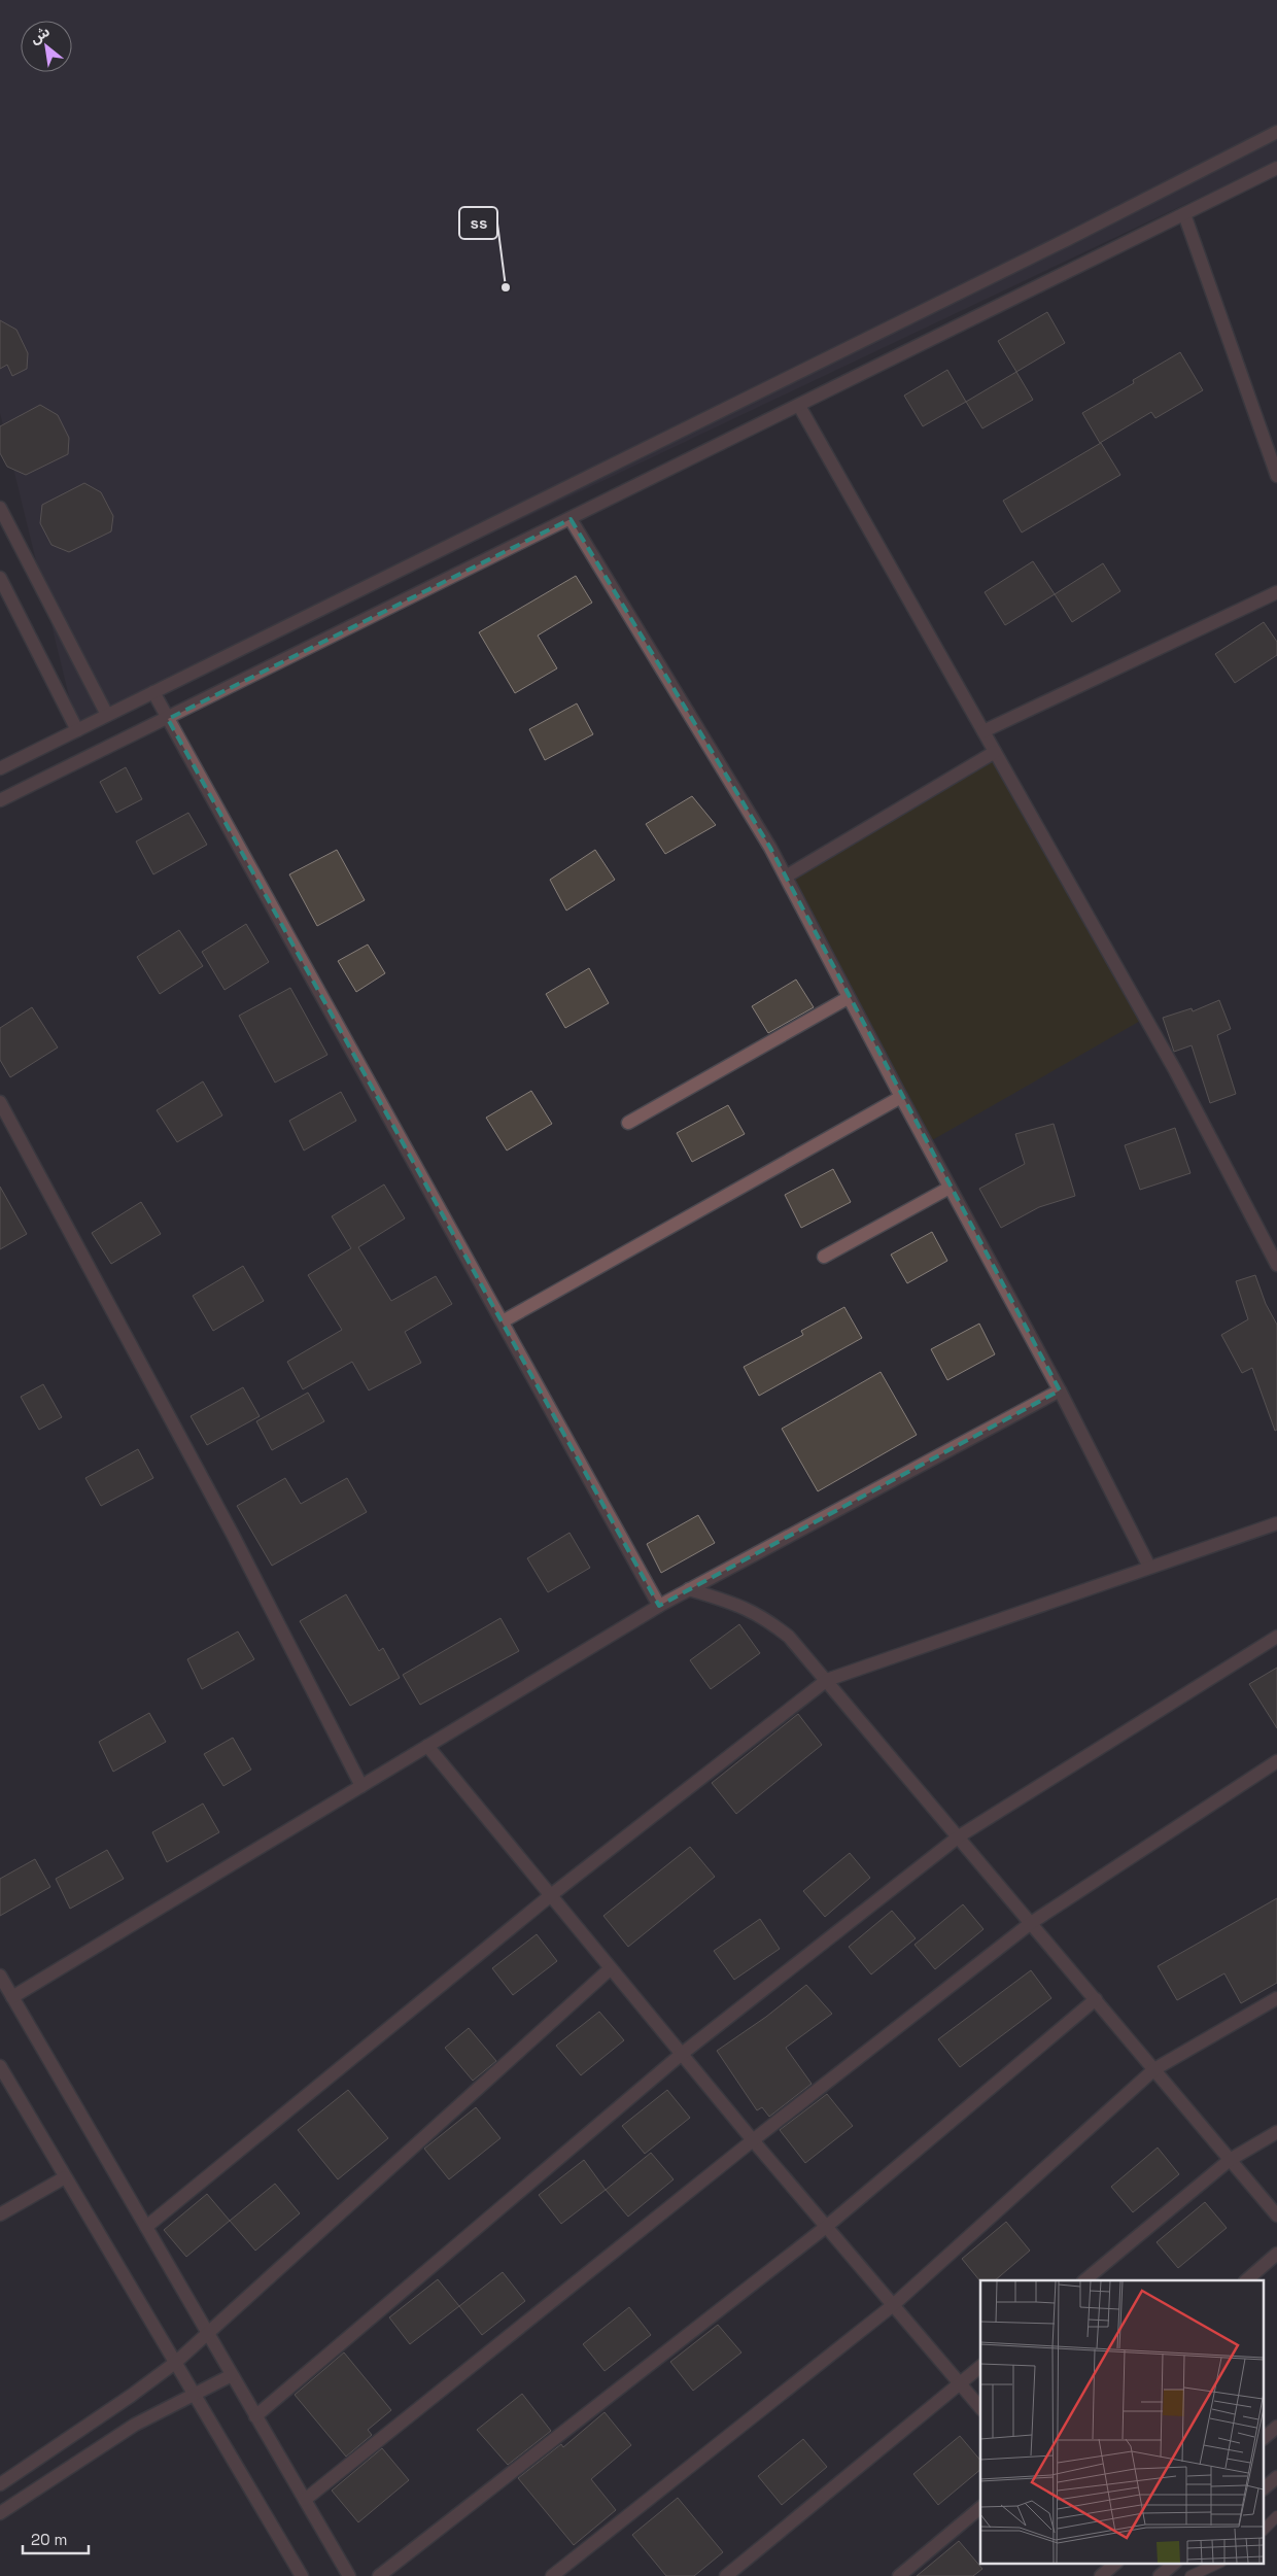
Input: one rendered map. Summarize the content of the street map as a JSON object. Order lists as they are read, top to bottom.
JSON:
{
  "places": ["ss"],
  "scale_bar": "20 m",
  "north": "top left"
}
